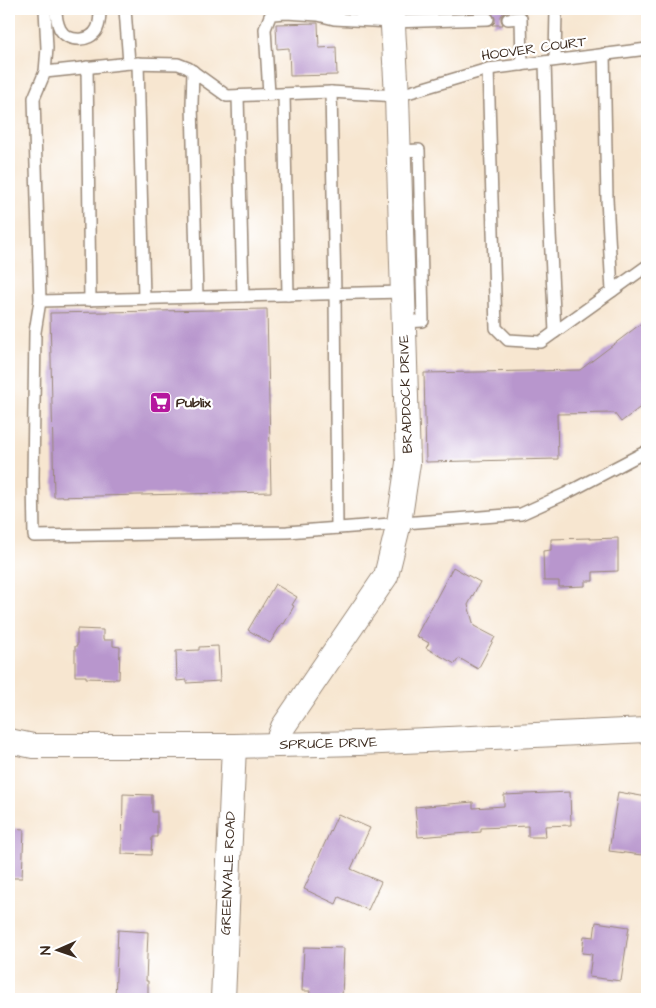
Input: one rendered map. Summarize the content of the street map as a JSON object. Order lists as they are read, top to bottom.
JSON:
{
  "streets": {
    "street": ["BRADDOCK DRIVE", "SPRUCE DRIVE", "GREENVALE ROAD"],
    "lane": ["HOOVER COURT"]
  },
  "crossings": [
    ["HOOVER COURT", "BRADDOCK DRIVE"],
    ["BRADDOCK DRIVE", "SPRUCE DRIVE"],
    ["SPRUCE DRIVE", "GREENVALE ROAD"]
  ],
  "places": {
    "supermarket": ["Publix"]
  },
  "north": "left"
}
